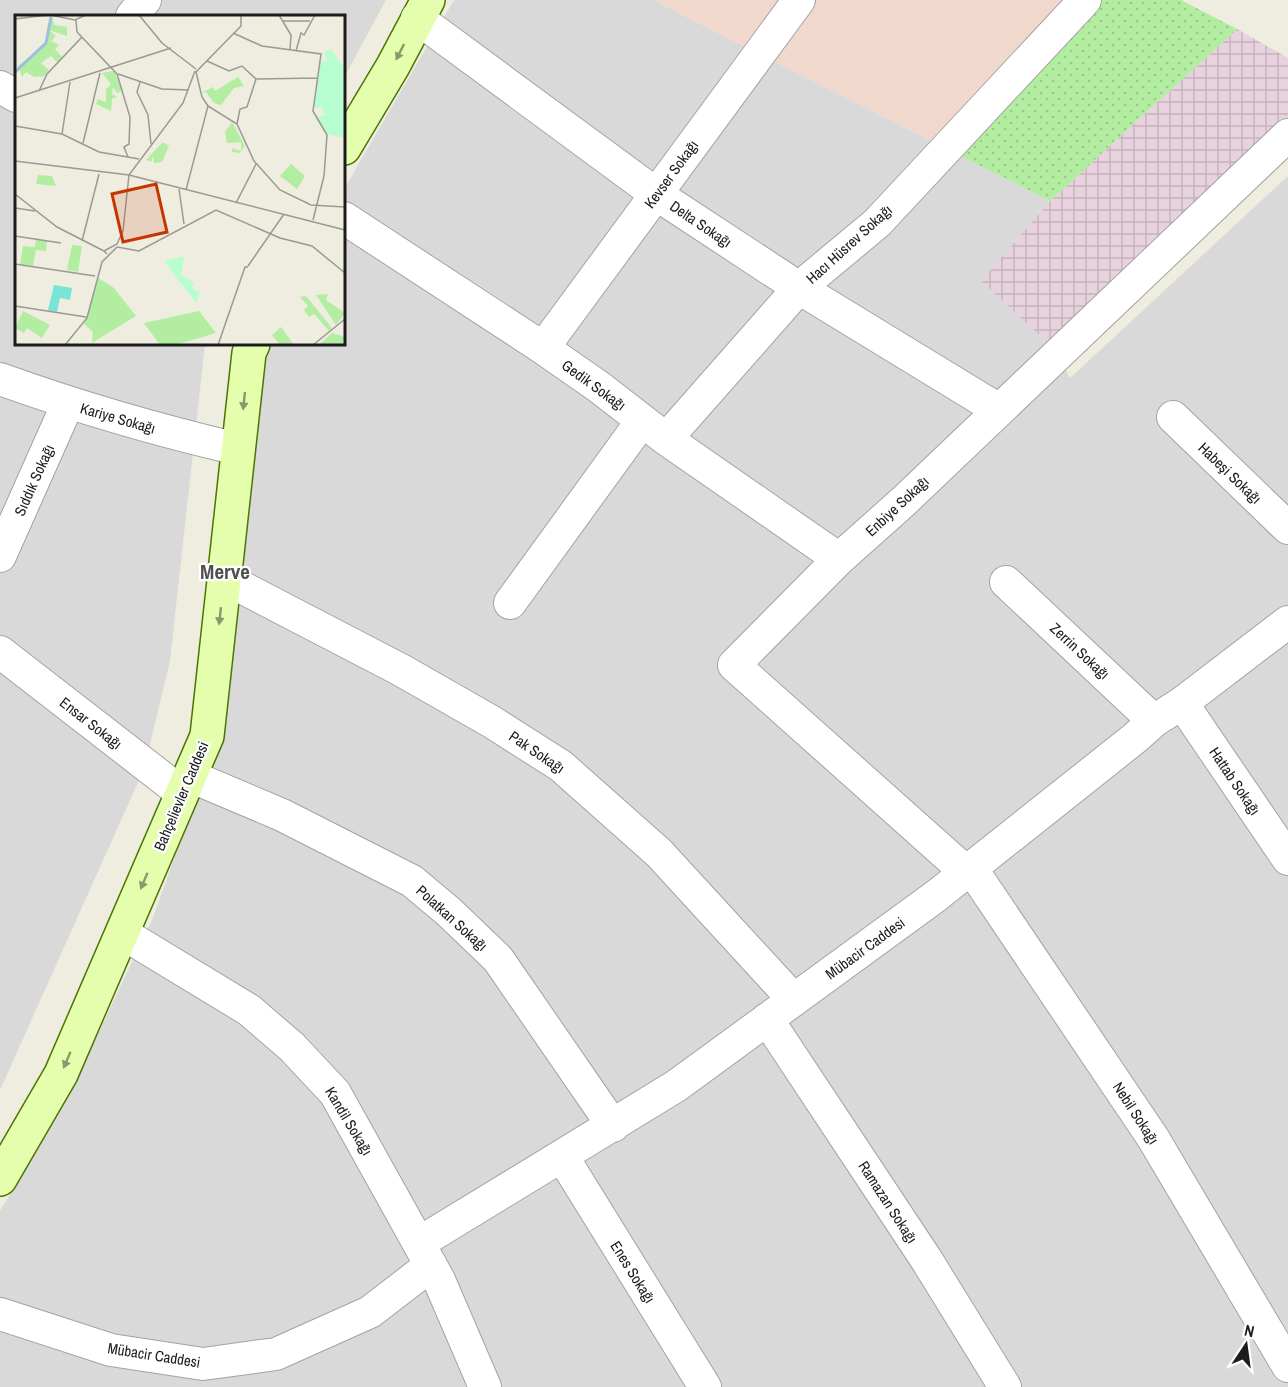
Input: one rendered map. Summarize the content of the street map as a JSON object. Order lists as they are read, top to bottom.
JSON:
{
  "streets": {
    "main road": ["Bahçelievler Caddesi"],
    "street": [
      "Kevser Sokağı",
      "Delta Sokağı",
      "Hacı Hüsrev Sokağı",
      "Gedik Sokağı",
      "Kariye Sokağı",
      "Habeşi Sokağı",
      "Sıddık Sokağı",
      "Enbiye Sokağı",
      "Zerrin Sokağı",
      "Ensar Sokağı",
      "Pak Sokağı",
      "Hattab Sokağı",
      "Polatkan Sokağı",
      "Mübacir Caddesi",
      "Nebil Sokağı",
      "Kandil Sokağı",
      "Ramazan Sokağı",
      "Enes Sokağı"
    ]
  },
  "crossings": [
    ["Kevser Sokağı", "Delta Sokağı"],
    ["Kevser Sokağı", "Gedik Sokağı"],
    ["Delta Sokağı", "Hacı Hüsrev Sokağı"],
    ["Delta Sokağı", "Enbiye Sokağı"],
    ["Hacı Hüsrev Sokağı", "Gedik Sokağı"],
    ["Gedik Sokağı", "Enbiye Sokağı"],
    ["Kariye Sokağı", "Sıddık Sokağı"],
    ["Kariye Sokağı", "Bahçelievler Caddesi"],
    ["Enbiye Sokağı", "Mübacir Caddesi"],
    ["Enbiye Sokağı", "Nebil Sokağı"],
    ["Zerrin Sokağı", "Mübacir Caddesi"],
    ["Ensar Sokağı", "Bahçelievler Caddesi"],
    ["Ensar Sokağı", "Polatkan Sokağı"],
    ["Pak Sokağı", "Bahçelievler Caddesi"],
    ["Pak Sokağı", "Mübacir Caddesi"],
    ["Hattab Sokağı", "Mübacir Caddesi"],
    ["Bahçelievler Caddesi", "Polatkan Sokağı"],
    ["Bahçelievler Caddesi", "Kandil Sokağı"],
    ["Polatkan Sokağı", "Mübacir Caddesi"],
    ["Mübacir Caddesi", "Nebil Sokağı"],
    ["Mübacir Caddesi", "Kandil Sokağı"],
    ["Mübacir Caddesi", "Ramazan Sokağı"],
    ["Mübacir Caddesi", "Enes Sokağı"]
  ],
  "one_way": ["Bahçelievler Caddesi"],
  "districts": ["Merve"],
  "north": "top"
}
